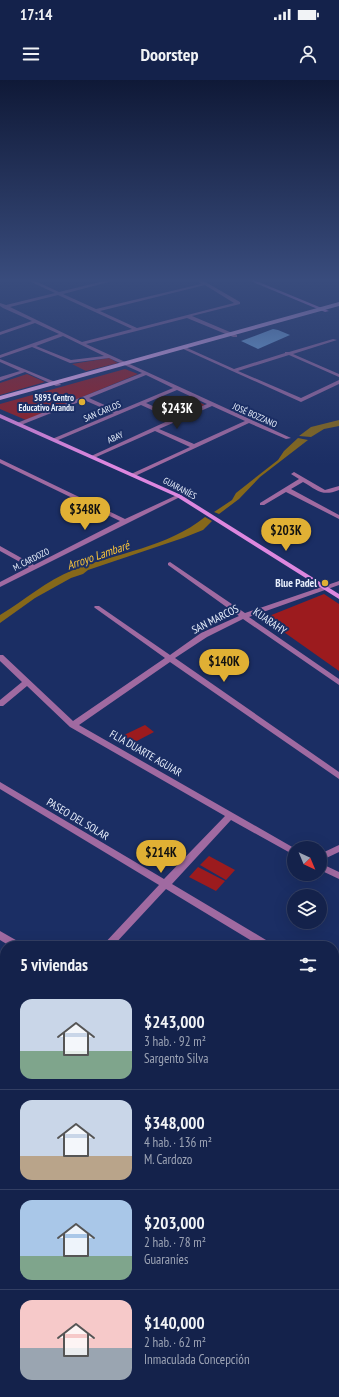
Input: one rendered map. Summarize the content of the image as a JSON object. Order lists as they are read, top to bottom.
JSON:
{
  "streets": {
    "street": [
      "SAN CARLOS",
      "JOSÉ BOZZANO",
      "ABAY",
      "GUARANÍES",
      "M. CARDOZO",
      "SAN MARCOS",
      "KUARAHY",
      "FLIA DUARTE AGUIAR",
      "PASEO DEL SOLAR"
    ]
  },
  "crossings": [
    ["SAN CARLOS", "JOSÉ BOZZANO"],
    ["SAN CARLOS", "GUARANÍES"],
    ["JOSÉ BOZZANO", "ABAY"],
    ["ABAY", "GUARANÍES"],
    ["GUARANÍES", "M. CARDOZO"],
    ["GUARANÍES", "SAN MARCOS"],
    ["SAN MARCOS", "KUARAHY"],
    ["SAN MARCOS", "FLIA DUARTE AGUIAR"]
  ],
  "water": ["Arroyo Lambaré"],
  "places": ["5893 Centro Educativo Arandu", "Blue Padel"],
  "north": "bottom right",
  "page": {
    "status": "17:14",
    "header": "Doorstep",
    "price": [
      "$243K",
      "$348K",
      "$203K",
      "$140K",
      "$214K"
    ],
    "heading": "5 viviendas",
    "list": [
      {
        "name": "$243,000",
        "note": "3 hab. · 92 m² · Sargento Silva"
      },
      {
        "name": "$348,000",
        "note": "4 hab. · 136 m² · M. Cardozo"
      },
      {
        "name": "$203,000",
        "note": "2 hab. · 78 m² · Guaraníes"
      },
      {
        "name": "$140,000",
        "note": "2 hab. · 62 m² · Inmaculada Concepción"
      }
    ]
  }
}
